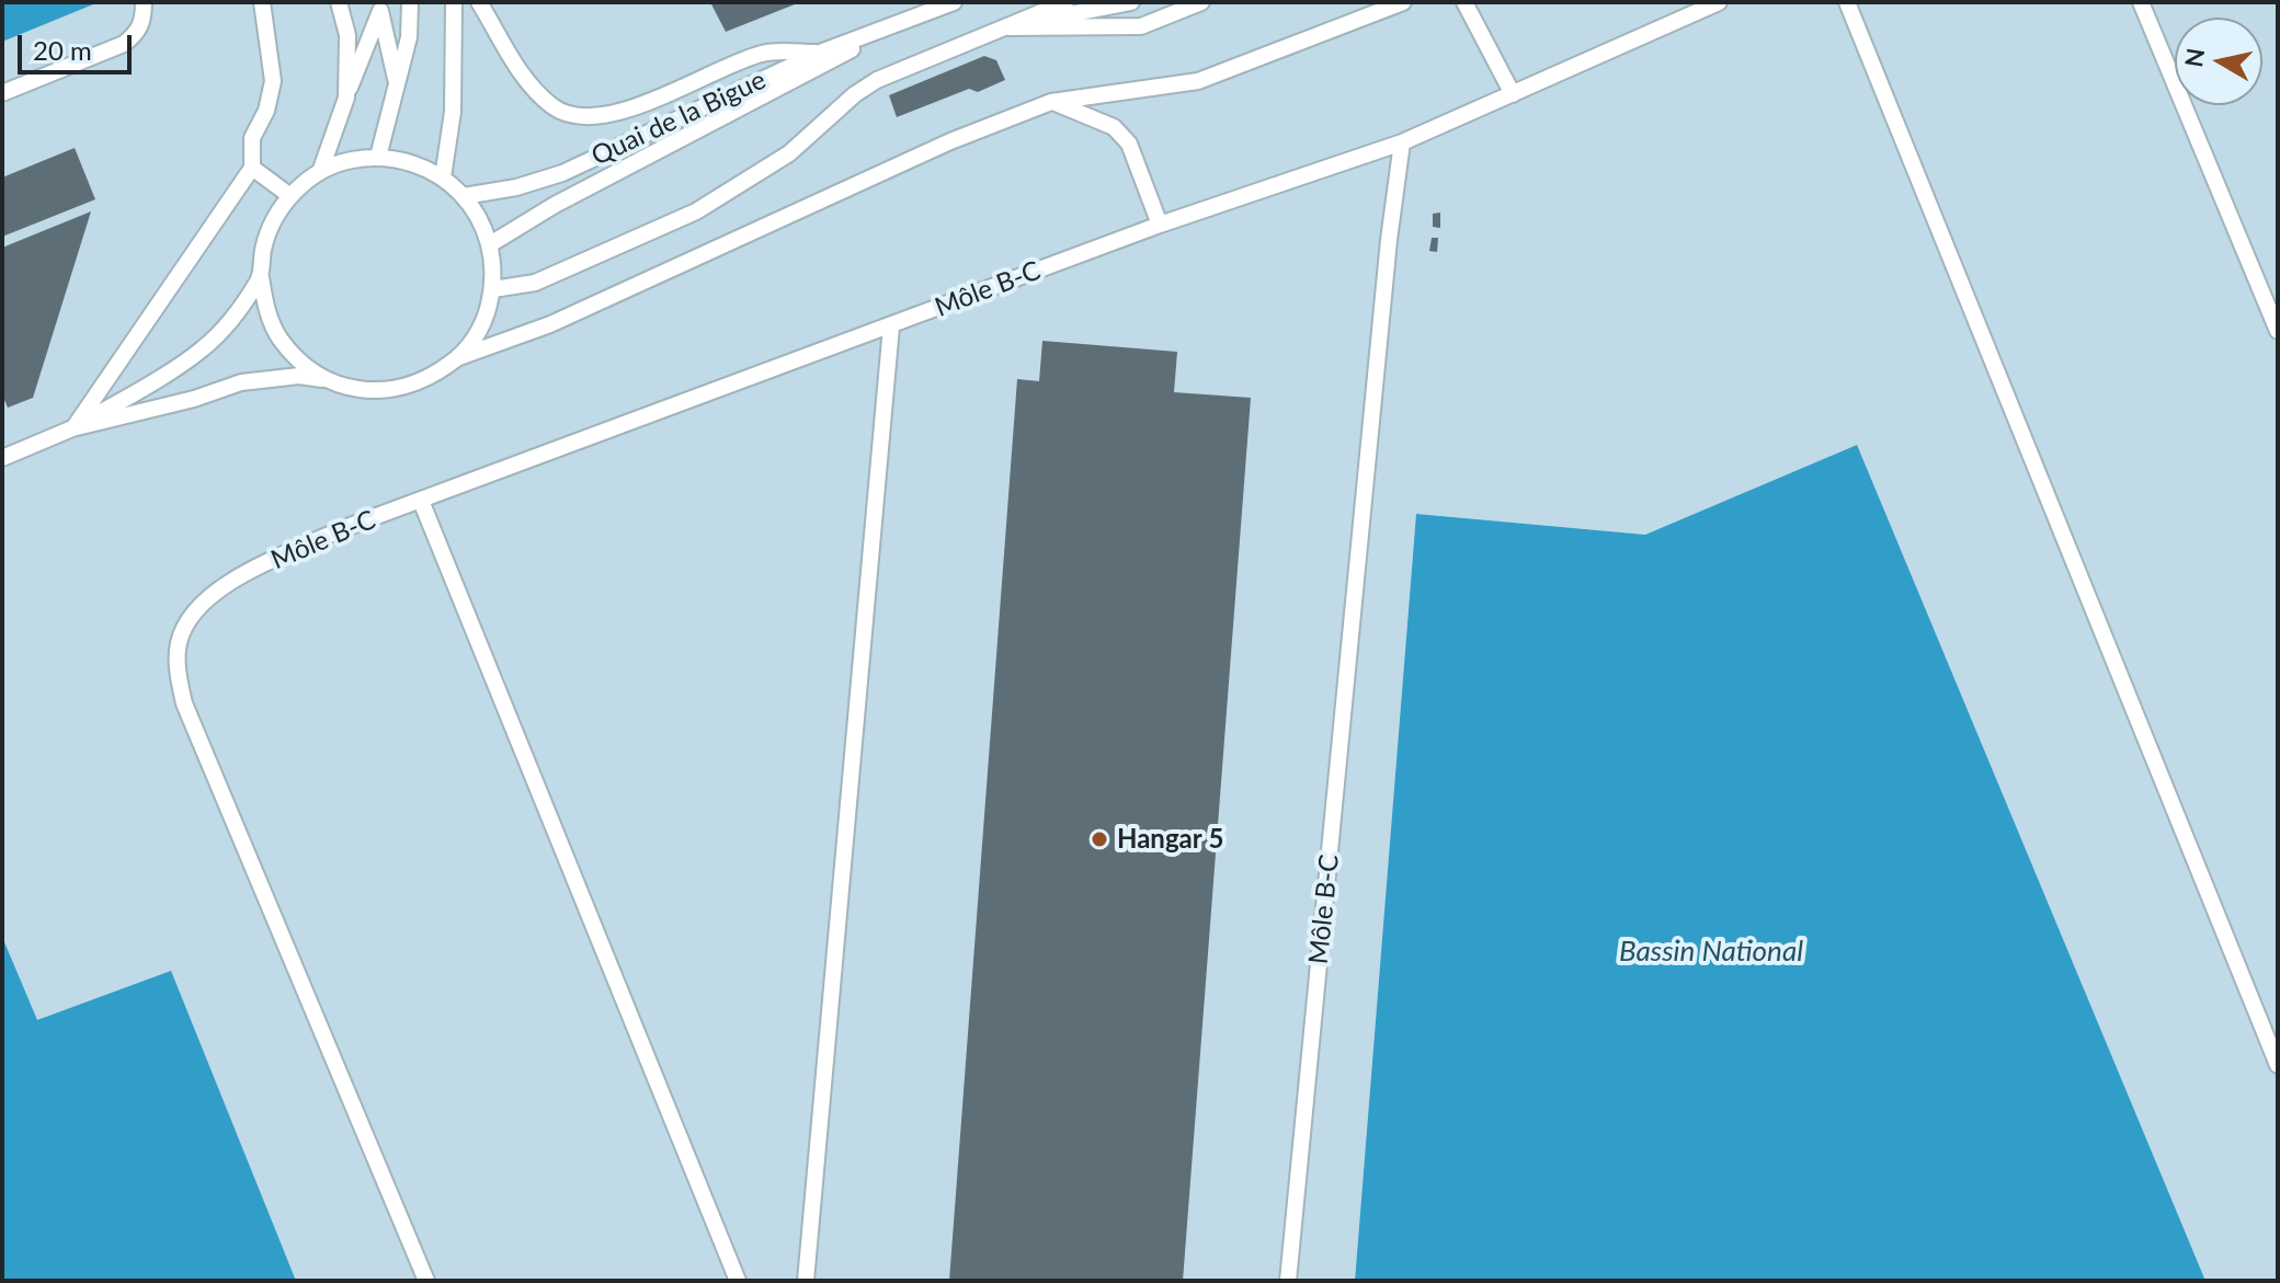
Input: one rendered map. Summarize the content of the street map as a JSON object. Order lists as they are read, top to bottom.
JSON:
{
  "streets": {
    "lane": ["Quai de la Bigue", "Môle B-C"]
  },
  "water": ["Bassin National"],
  "places": ["Hangar 5"],
  "scale_bar": "20 m",
  "north": "left"
}
